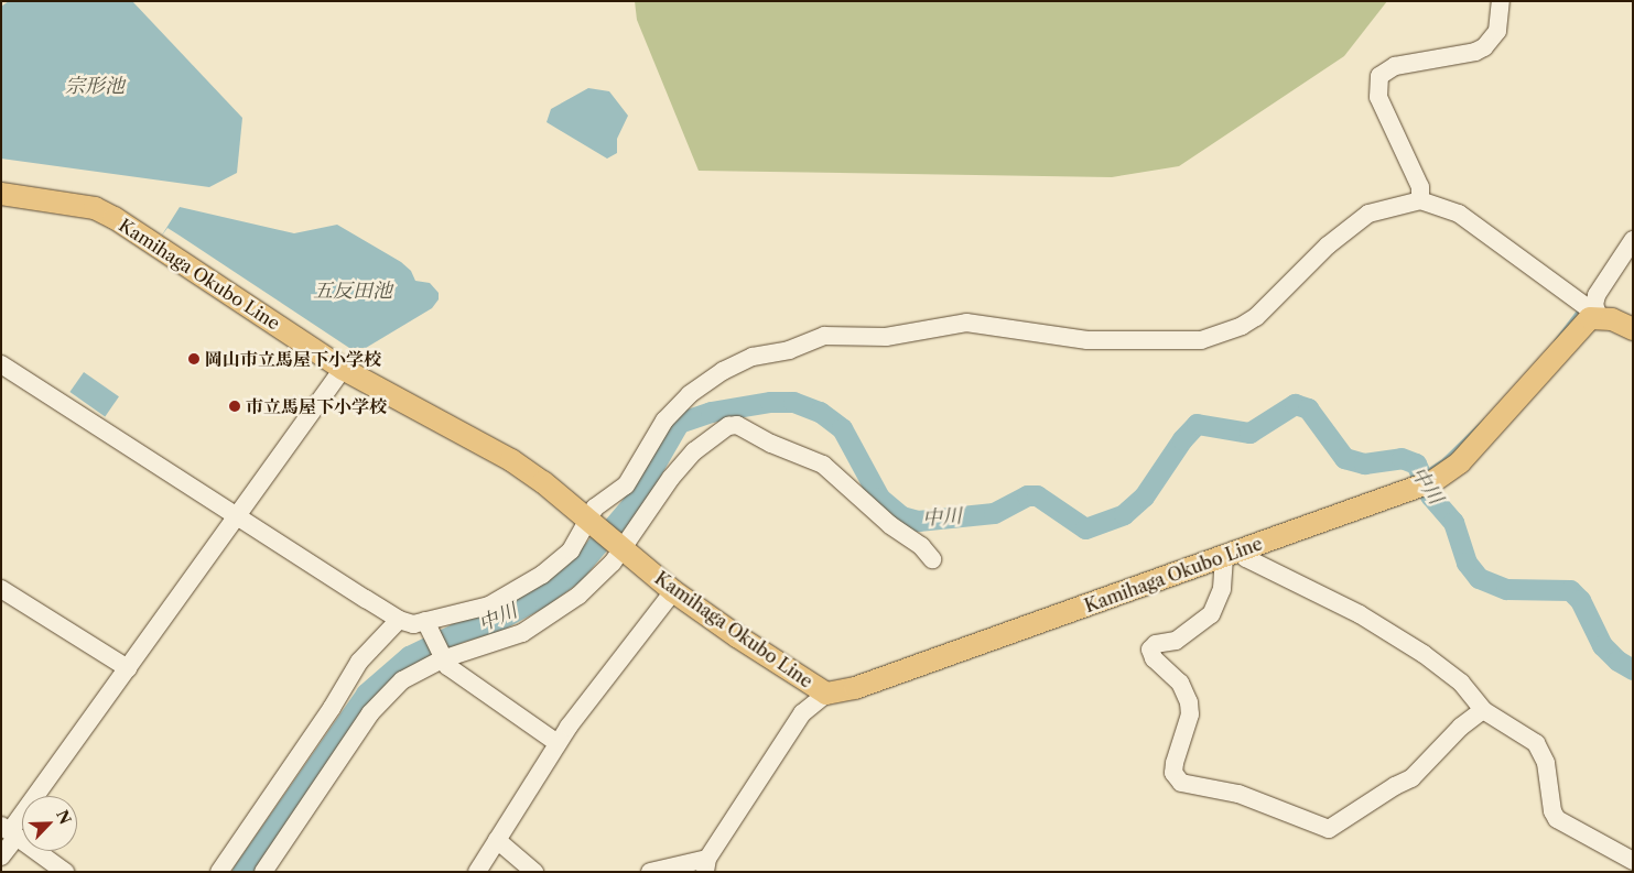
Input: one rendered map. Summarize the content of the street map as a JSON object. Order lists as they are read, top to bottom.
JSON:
{
  "streets": {
    "main road": ["Kamihaga Okubo Line"]
  },
  "water": ["宗形池", "五反田池", "中川"],
  "places": ["岡山市立馬屋下小学校", "市立馬屋下小学校"],
  "north": "top right"
}
